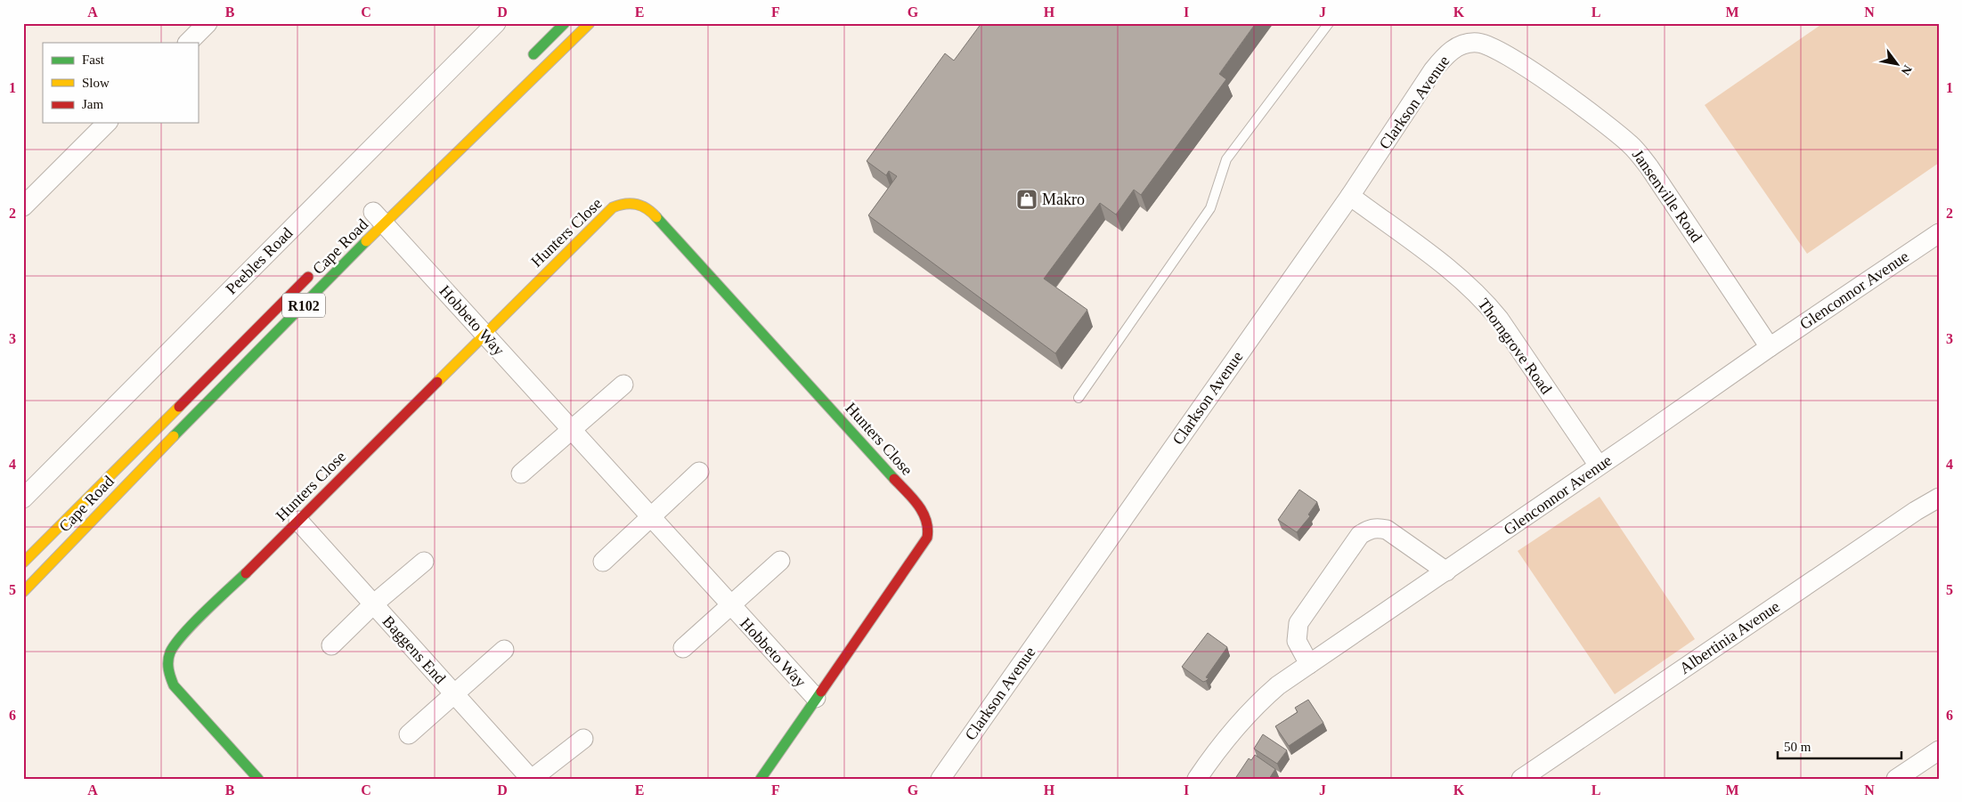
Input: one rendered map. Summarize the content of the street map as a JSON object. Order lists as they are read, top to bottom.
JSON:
{
  "streets": {
    "street": [
      "Clarkson Avenue",
      "Jansenville Road",
      "Hunters Close",
      "Cape Road",
      "Peebles Road",
      "Glenconnor Avenue",
      "R102",
      "Hobbeto Way",
      "Thorngrove Road",
      "Albertinia Avenue",
      "Baggens End"
    ]
  },
  "crossings": [
    ["Clarkson Avenue", "Jansenville Road"],
    ["Clarkson Avenue", "Thorngrove Road"],
    ["Jansenville Road", "Glenconnor Avenue"],
    ["Hunters Close", "Hobbeto Way"],
    ["Hunters Close", "Baggens End"],
    ["Cape Road", "Hobbeto Way"],
    ["Glenconnor Avenue", "Thorngrove Road"]
  ],
  "places": {
    "shop": ["Makro"]
  },
  "legend": ["Fast", "Slow", "Jam"],
  "scale_bar": "50 m",
  "north": "bottom right",
  "grid": {
    "columns": [
      "A",
      "B",
      "C",
      "D",
      "E",
      "F",
      "G",
      "H",
      "I",
      "J",
      "K",
      "L",
      "M",
      "N"
    ],
    "rows": [
      "1",
      "2",
      "3",
      "4",
      "5",
      "6"
    ]
  }
}
